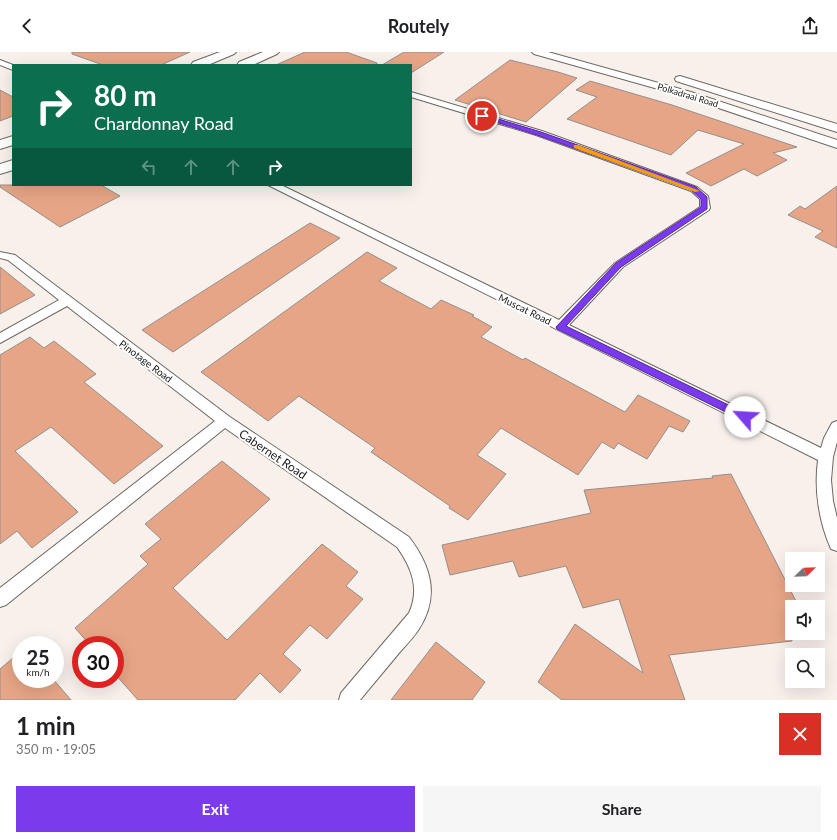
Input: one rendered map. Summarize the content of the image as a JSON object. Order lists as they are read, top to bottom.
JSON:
{
  "streets": {
    "main road": ["Polkadraai Road"],
    "street": ["Muscat Road", "Pinotage Road", "Cabernet Road"]
  },
  "crossings": [
    ["Pinotage Road", "Cabernet Road"]
  ],
  "north": "top right",
  "page": {
    "header": "Routely",
    "turn": ["80 m", "Chardonnay Road"],
    "speed": "25 km/h",
    "limit": "30",
    "heading": ["1 min", "350 m · 19:05"],
    "buttons": ["Exit", "Share"]
  }
}
